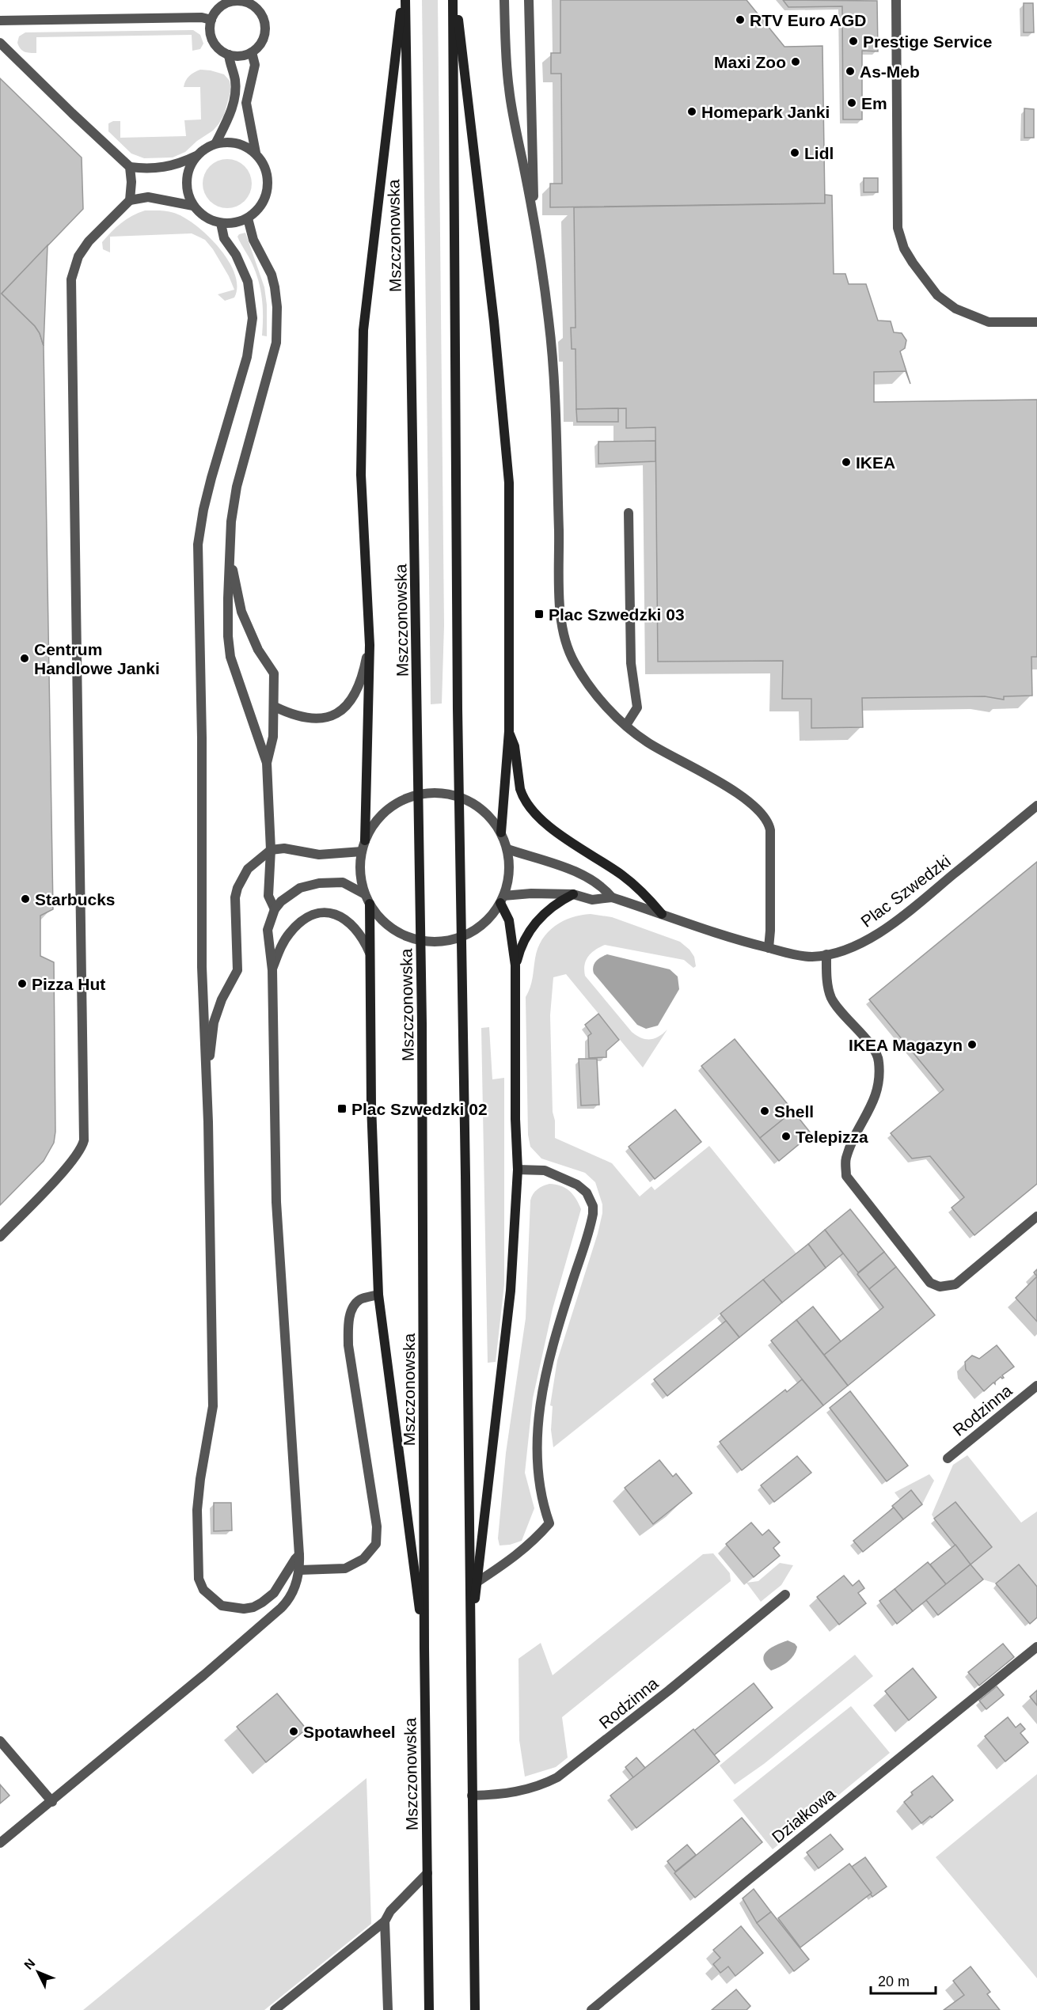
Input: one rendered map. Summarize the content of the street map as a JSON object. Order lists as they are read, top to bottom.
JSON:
{
  "streets": {
    "main road": ["Mszczonowska"],
    "street": ["Plac Szwedzki", "Rodzinna", "Działkowa"]
  },
  "places": {
    "other": [
      "RTV Euro AGD",
      "Prestige Service",
      "Maxi Zoo",
      "As-Meb",
      "Em",
      "Homepark Janki",
      "Lidl",
      "IKEA",
      "Centrum Handlowe Janki",
      "Starbucks",
      "Pizza Hut",
      "IKEA Magazyn",
      "Shell",
      "Telepizza",
      "Spotawheel"
    ],
    "transit": ["Plac Szwedzki 03", "Plac Szwedzki 02"]
  },
  "scale_bar": "20 m",
  "north": "top left"
}
